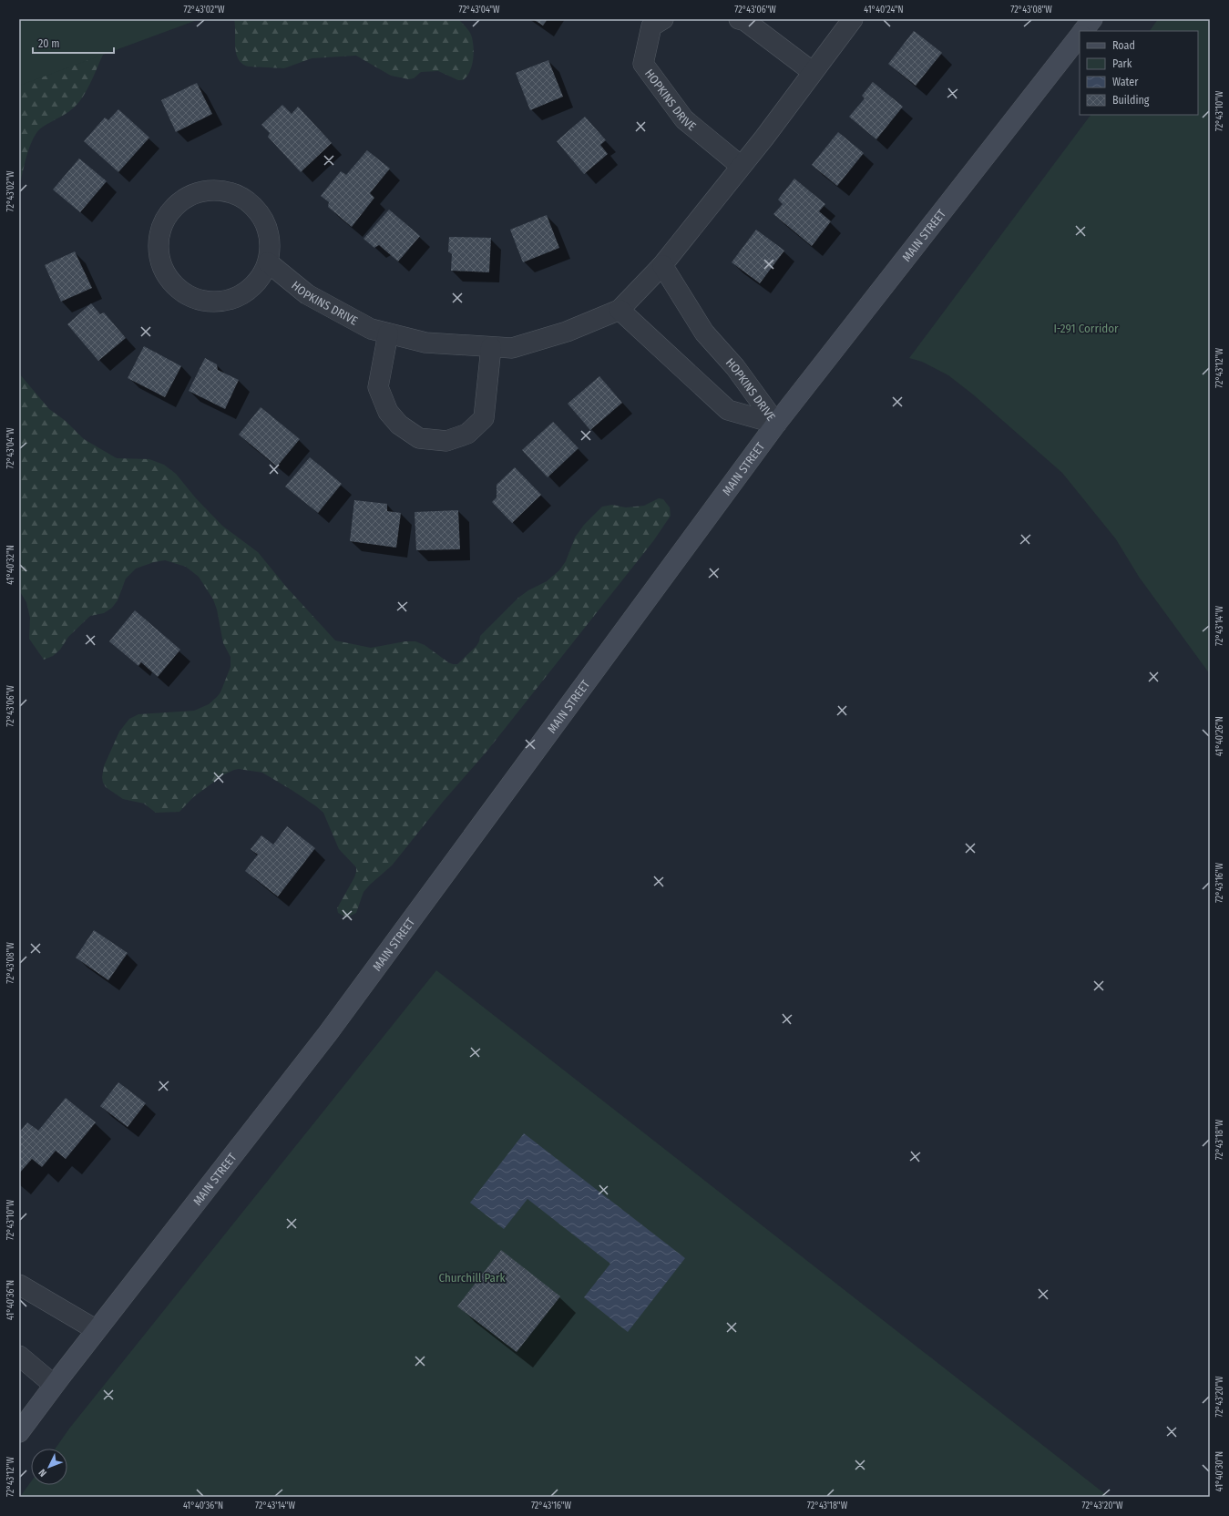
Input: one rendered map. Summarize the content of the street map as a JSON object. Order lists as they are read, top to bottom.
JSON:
{
  "streets": {
    "main road": ["MAIN STREET"],
    "street": ["HOPKINS DRIVE"]
  },
  "crossings": [
    ["HOPKINS DRIVE", "MAIN STREET"]
  ],
  "parks": ["I-291 Corridor", "Churchill Park"],
  "legend": [
    "Road",
    "Park",
    "Water",
    "Building"
  ],
  "scale_bar": "20 m",
  "north": "bottom left",
  "coordinates": [
    "72°43'02\"W",
    "72°43'04\"W",
    "72°43'06\"W",
    "41°40'24\"N",
    "72°43'08\"W",
    "72°43'10\"W",
    "72°43'12\"W",
    "41°40'32\"N",
    "72°43'14\"W",
    "41°40'26\"N",
    "72°43'16\"W",
    "72°43'18\"W",
    "41°40'36\"N",
    "72°43'20\"W",
    "41°40'30\"N"
  ]
}
